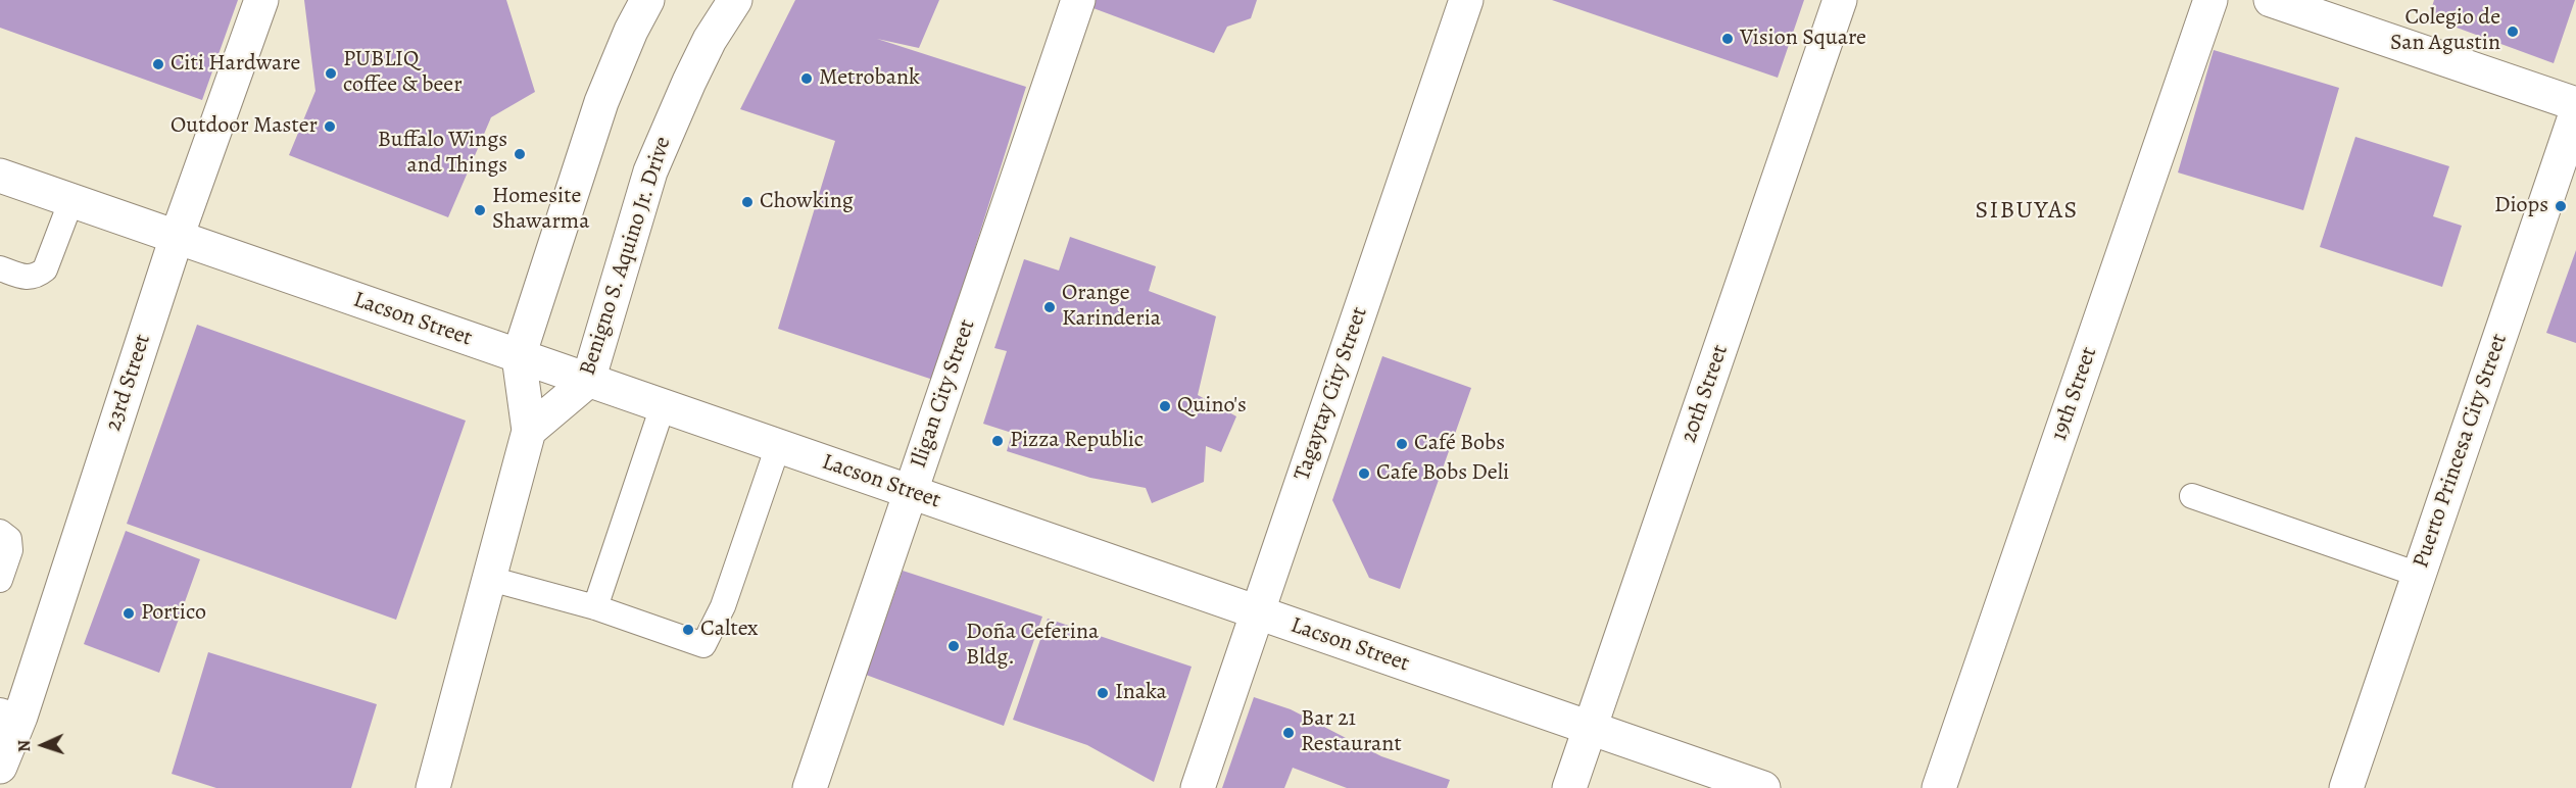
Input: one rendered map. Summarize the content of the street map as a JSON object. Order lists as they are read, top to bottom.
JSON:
{
  "streets": {
    "street": [
      "Benigno S. Aquino Jr. Drive",
      "Lacson Street",
      "23rd Street",
      "Iligan City Street",
      "Tagaytay City Street",
      "20th Street",
      "19th Street",
      "Puerto Princesa City Street"
    ]
  },
  "crossings": [
    ["Benigno S. Aquino Jr. Drive", "Lacson Street"],
    ["Lacson Street", "23rd Street"],
    ["Lacson Street", "Iligan City Street"],
    ["Lacson Street", "Tagaytay City Street"],
    ["Lacson Street", "20th Street"]
  ],
  "districts": ["SIBUYAS"],
  "places": [
    "Colegio de San Agustin",
    "Vision Square",
    "Citi Hardware",
    "PUBLIQ coffee & beer",
    "Metrobank",
    "Outdoor Master",
    "Buffalo Wings and Things",
    "Chowking",
    "Diops",
    "Homesite Shawarma",
    "Orange Karinderia",
    "Quino's",
    "Pizza Republic",
    "Café Bobs",
    "Cafe Bobs Deli",
    "Portico",
    "Caltex",
    "Doña Ceferina Bldg.",
    "Inaka",
    "Bar 21 Restaurant"
  ],
  "north": "left"
}
